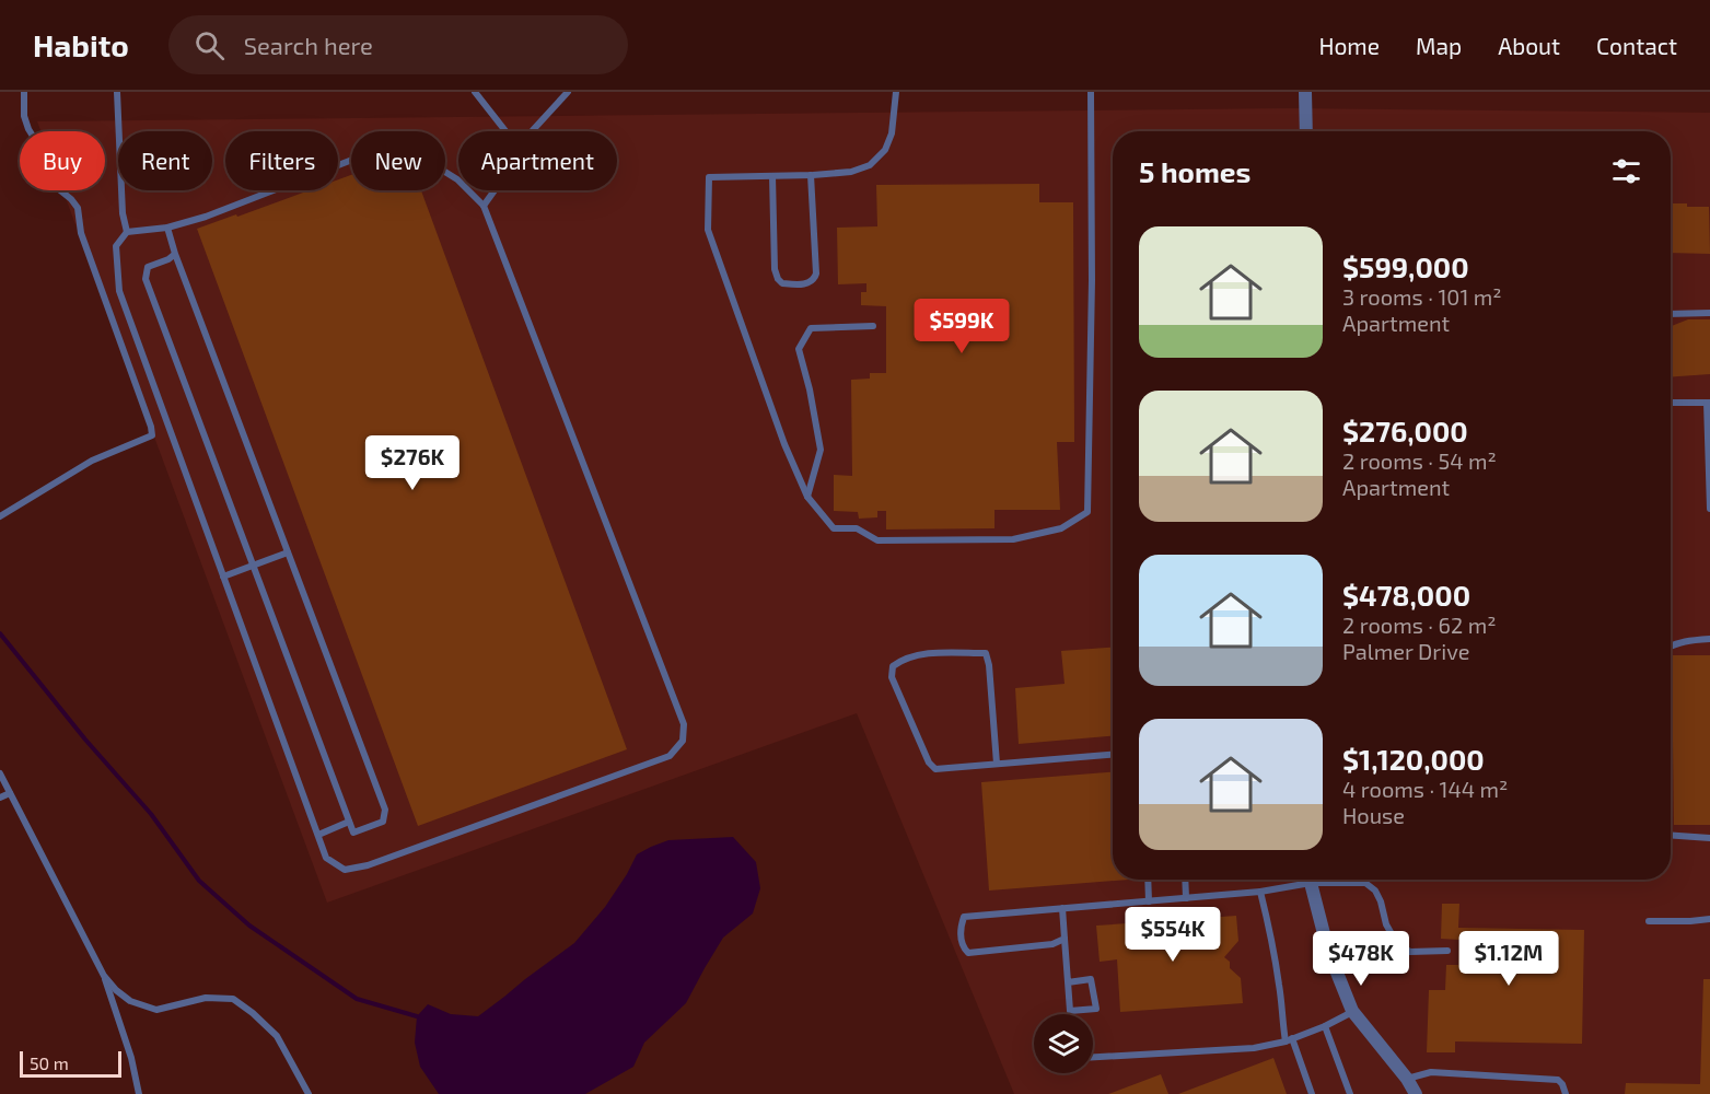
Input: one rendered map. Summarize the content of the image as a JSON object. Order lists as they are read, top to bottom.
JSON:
{
  "scale_bar": "50 m",
  "page": {
    "header": "Habito",
    "search": "Search here",
    "nav": [
      "Home",
      "Map",
      "About",
      "Contact"
    ],
    "chip": [
      "Buy",
      "Rent",
      "Filters",
      "New",
      "Apartment"
    ],
    "heading": "5 homes",
    "list": [
      {
        "name": "$599,000",
        "note": "3 rooms · 101 m² · Apartment"
      },
      {
        "name": "$276,000",
        "note": "2 rooms · 54 m² · Apartment"
      },
      {
        "name": "$478,000",
        "note": "2 rooms · 62 m² · Palmer Drive"
      },
      {
        "name": "$1,120,000",
        "note": "4 rooms · 144 m² · House"
      }
    ],
    "price": [
      "$599K",
      "$276K",
      "$554K",
      "$478K",
      "$1.12M"
    ],
    "scale": "50 m"
  }
}
